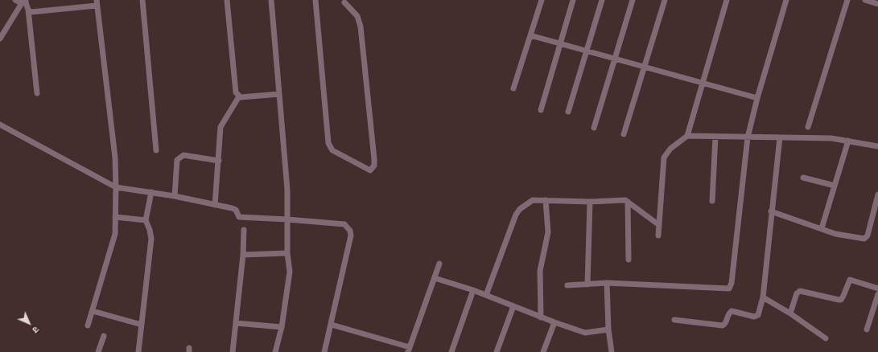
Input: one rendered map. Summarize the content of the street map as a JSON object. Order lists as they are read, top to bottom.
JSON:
{
  "north": "bottom right"
}
